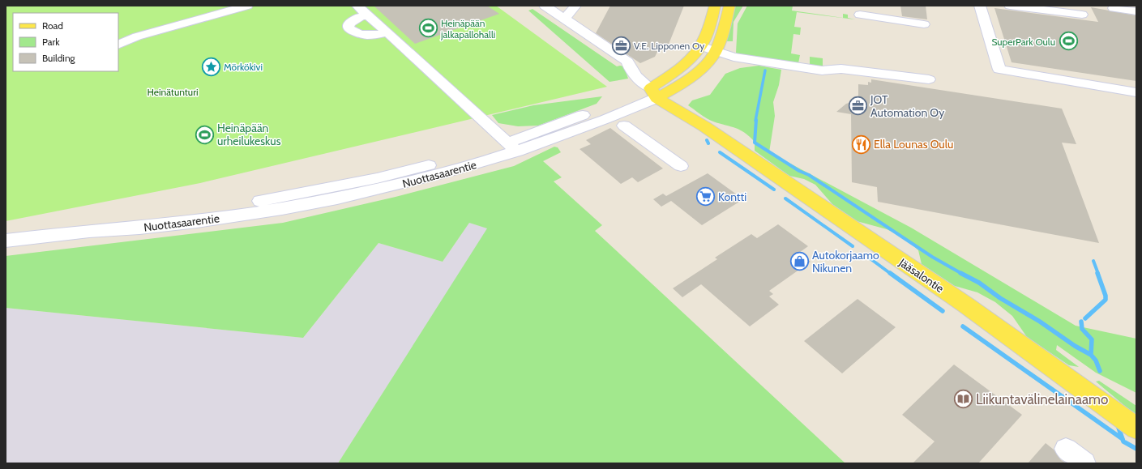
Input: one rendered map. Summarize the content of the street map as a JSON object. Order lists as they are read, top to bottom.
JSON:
{
  "streets": {
    "main road": ["Nuottasaarentie", "Jääsalontie"]
  },
  "crossings": [
    ["Nuottasaarentie", "Jääsalontie"]
  ],
  "parks": ["Heinätunturi"],
  "places": {
    "sports": ["Heinäpään jalkapallohalli", "SuperPark Oulu", "Heinäpään urheilukeskus"],
    "office": ["V.E. Lipponen Oy", "JOT Automation Oy"],
    "place": ["Mörkökivi"],
    "restaurant": ["Ella Lounas Oulu"],
    "supermarket": ["Kontti"],
    "shop": ["Autokorjaamo Nikunen"],
    "library": ["Liikuntavälinelainaamo"]
  },
  "legend": ["Road", "Park", "Building"]
}
